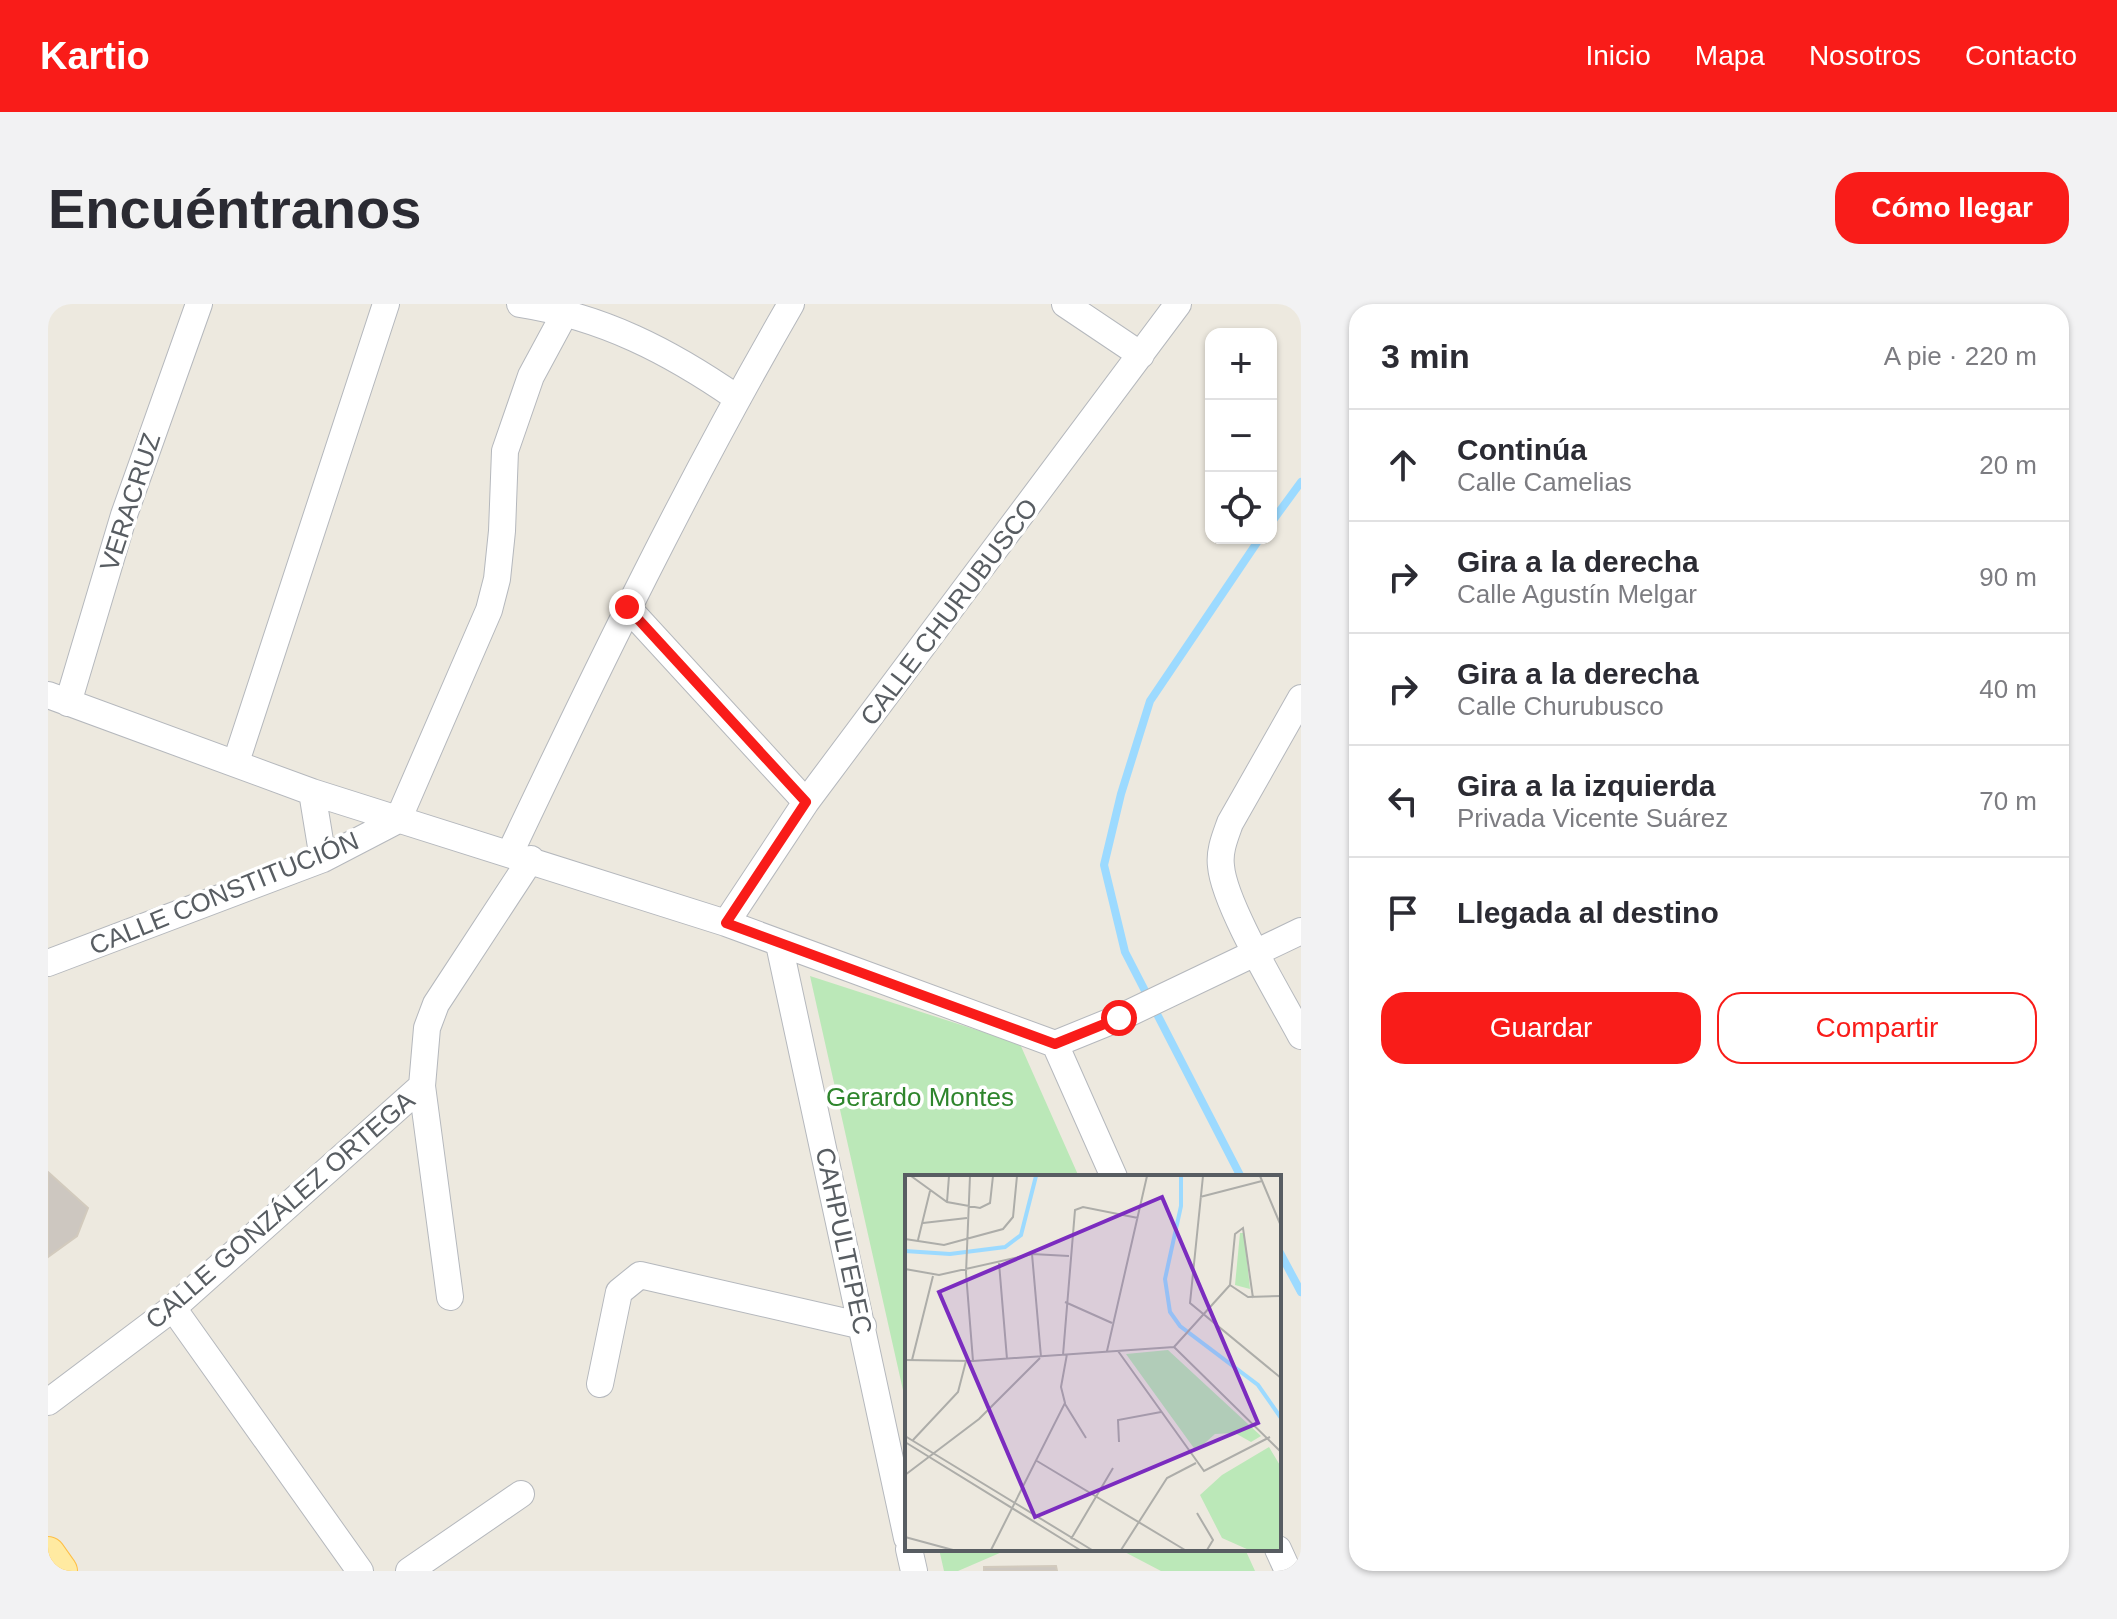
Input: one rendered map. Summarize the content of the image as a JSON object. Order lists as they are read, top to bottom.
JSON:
{
  "streets": {
    "street": [
      "VERACRUZ",
      "CALLE CHURUBUSCO",
      "CALLE CONSTITUCIÓN",
      "CALLE GONZÁLEZ ORTEGA",
      "CAHPULTEPEC"
    ]
  },
  "parks": ["Gerardo Montes"],
  "page": {
    "header": "Kartio",
    "nav": [
      "Inicio",
      "Mapa",
      "Nosotros",
      "Contacto"
    ],
    "buttons": [
      "Cómo llegar",
      ["Guardar", "Compartir"]
    ],
    "title": "Encuéntranos",
    "heading": ["3 min", "A pie · 220 m"],
    "map_buttons": ["+", "−"],
    "list": [
      ["Continúa", "Calle Camelias", "20 m"],
      ["Gira a la derecha", "Calle Agustín Melgar", "90 m"],
      ["Gira a la derecha", "Calle Churubusco", "40 m"],
      ["Gira a la izquierda", "Privada Vicente Suárez", "70 m"],
      "Llegada al destino"
    ]
  }
}
